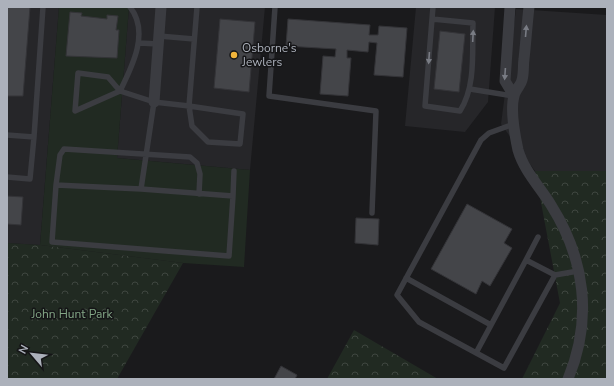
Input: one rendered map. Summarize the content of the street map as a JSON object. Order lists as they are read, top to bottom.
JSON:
{
  "parks": ["John Hunt Park"],
  "places": ["Osborne's Jewlers"],
  "north": "top left"
}
